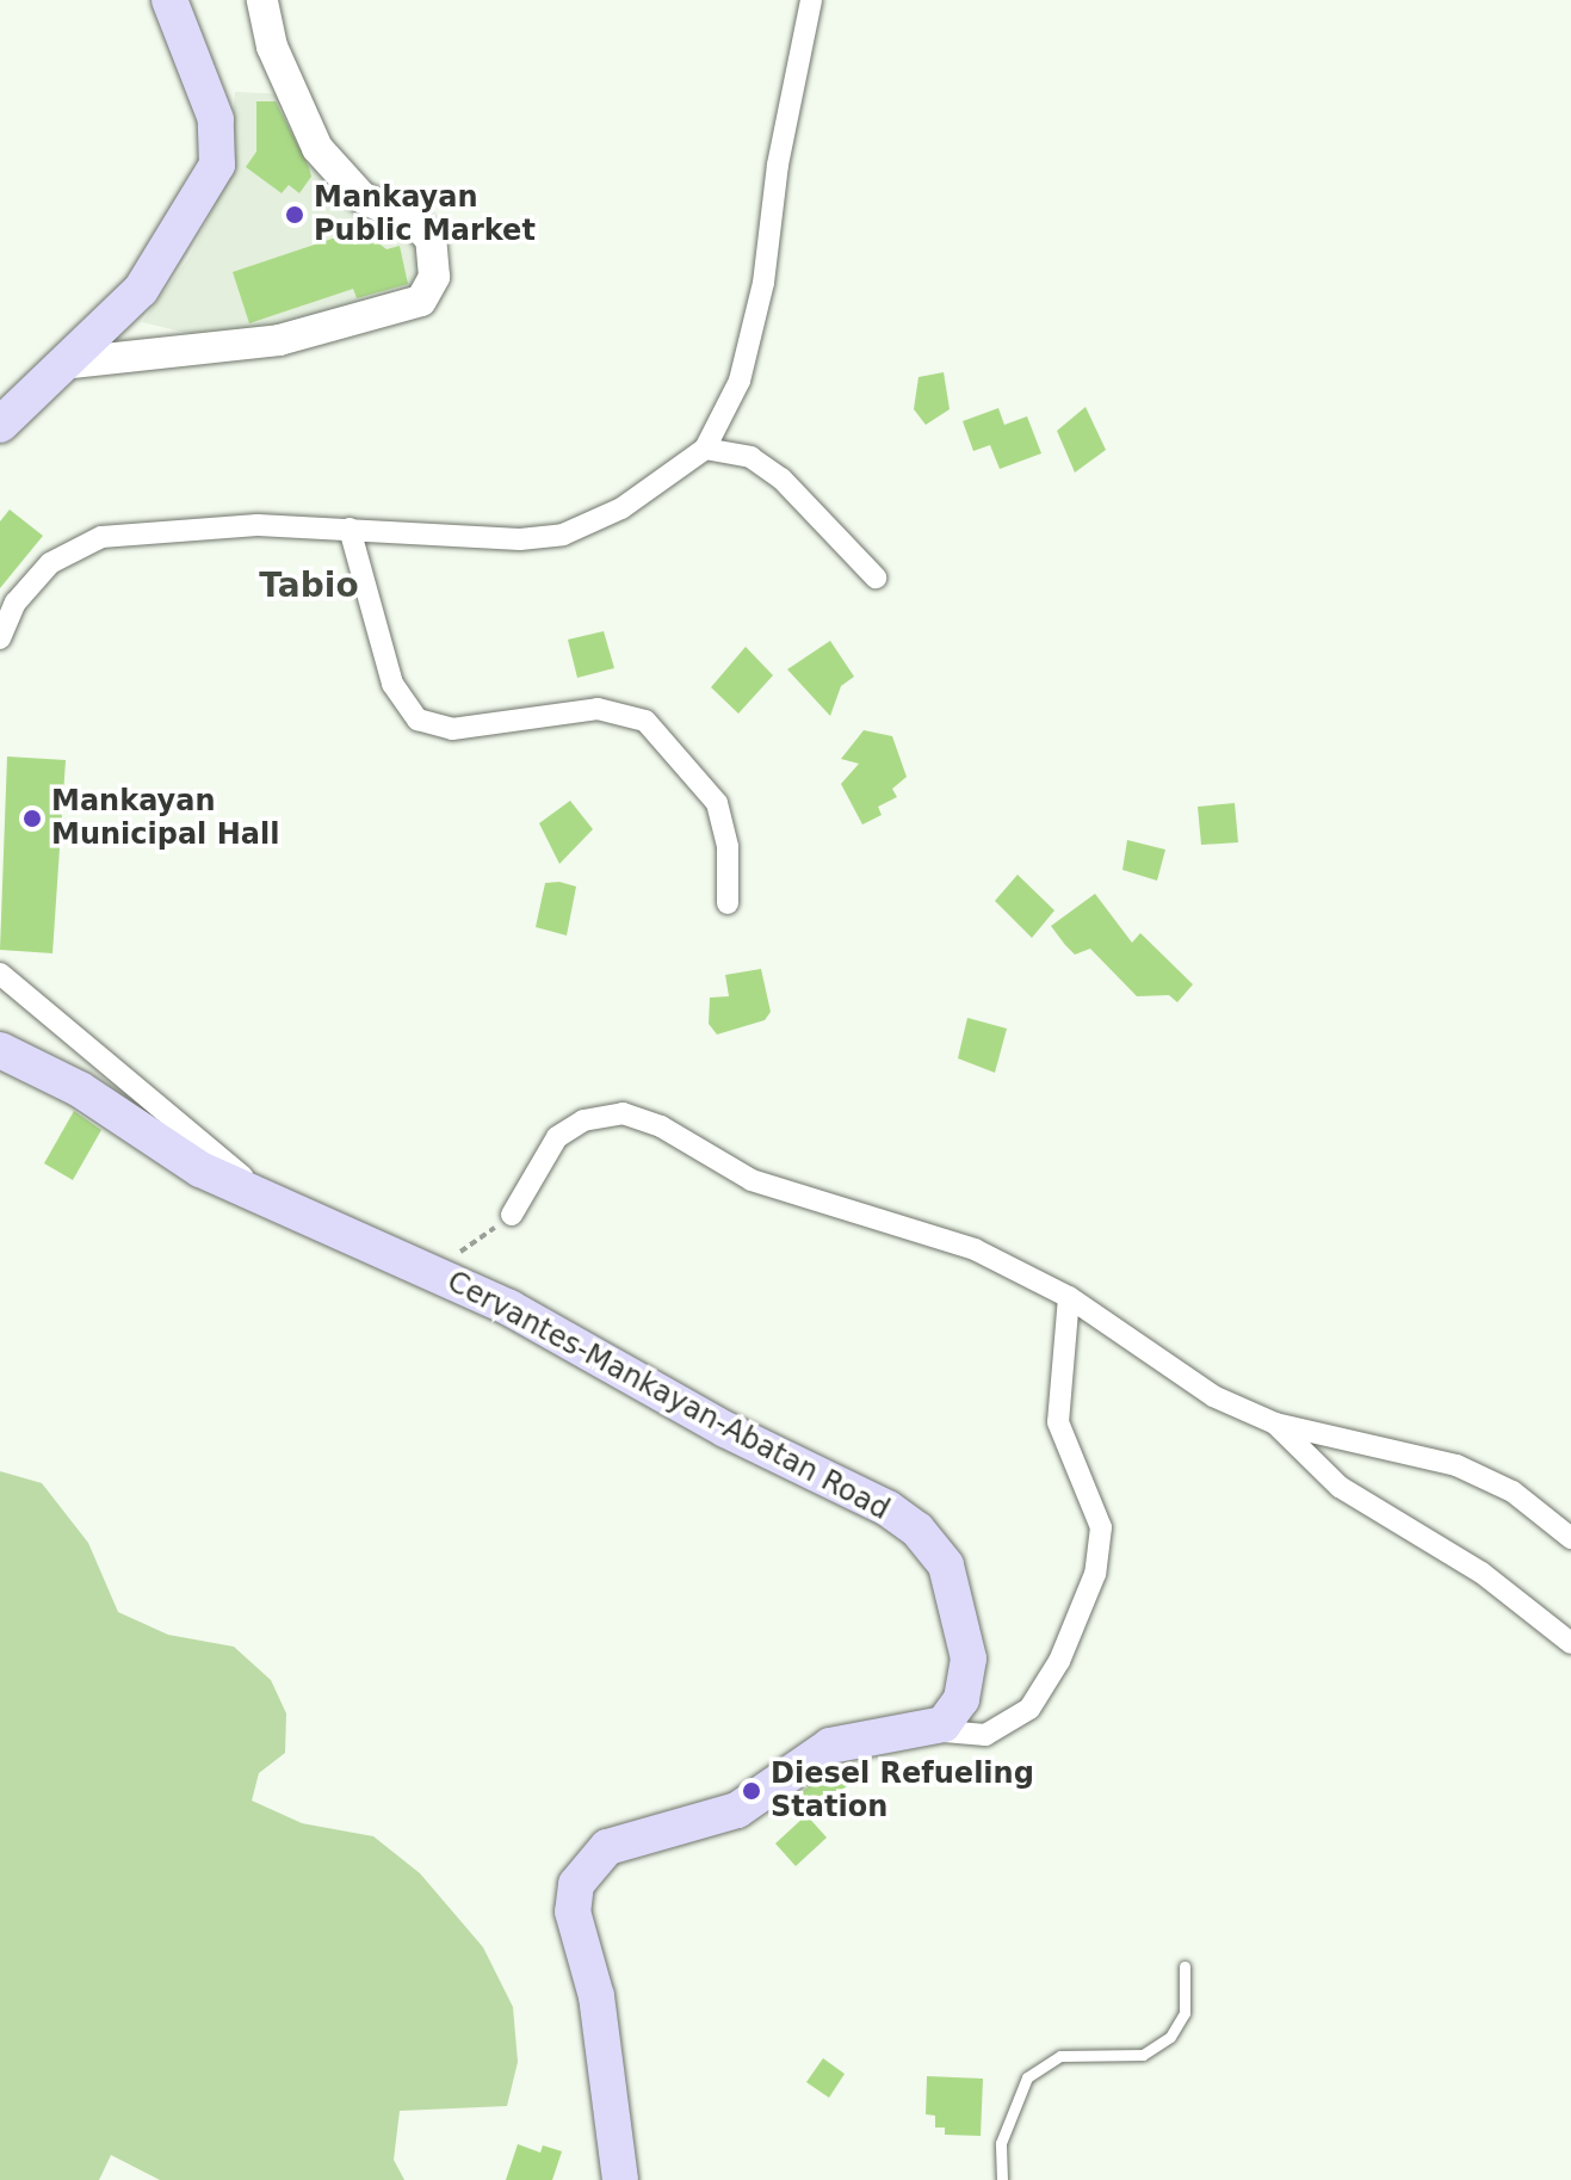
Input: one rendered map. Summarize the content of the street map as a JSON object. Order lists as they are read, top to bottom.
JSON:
{
  "streets": {
    "main road": ["Cervantes-Mankayan-Abatan Road"]
  },
  "districts": ["Tabio"],
  "places": ["Mankayan Public Market", "Mankayan Municipal Hall", "Diesel Refueling Station"]
}
